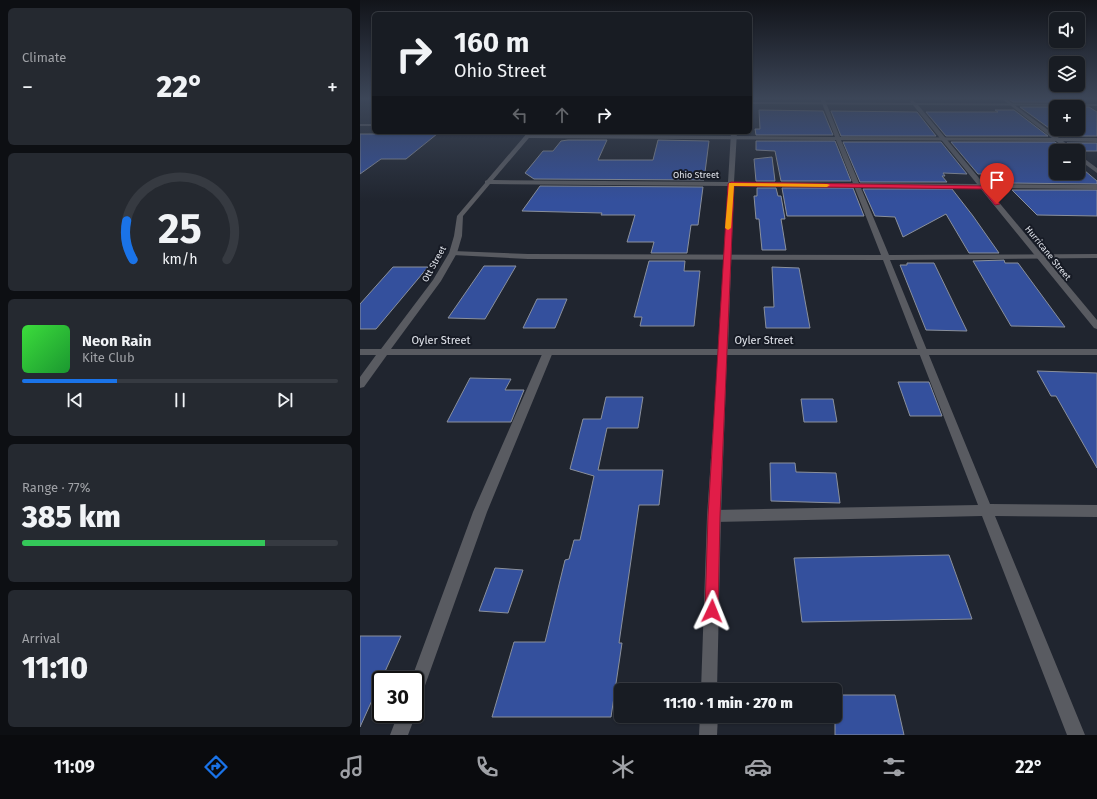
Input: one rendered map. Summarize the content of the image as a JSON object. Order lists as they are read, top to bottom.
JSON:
{
  "streets": {
    "street": [
      "Ohio Street",
      "Hurricane Street",
      "Ott Street",
      "Oyler Street"
    ]
  },
  "crossings": [
    ["Ohio Street", "Hurricane Street"],
    ["Ohio Street", "Ott Street"],
    ["Ott Street", "Oyler Street"]
  ],
  "page": {
    "tile": [
      "Climate",
      ["Range · 77%", "385 km"],
      ["Arrival", "11:10"]
    ],
    "map_buttons": ["+", "−"],
    "turn": ["160 m", "Ohio Street"],
    "heat": ["−", "22°", "+"],
    "song": ["Neon Rain", "Kite Club"],
    "limit": "30",
    "trip": "11:10 · 1 min · 270 m",
    "tabs": ["11:09", "22°"],
    "gauge": ["25", "km/h"]
  }
}
